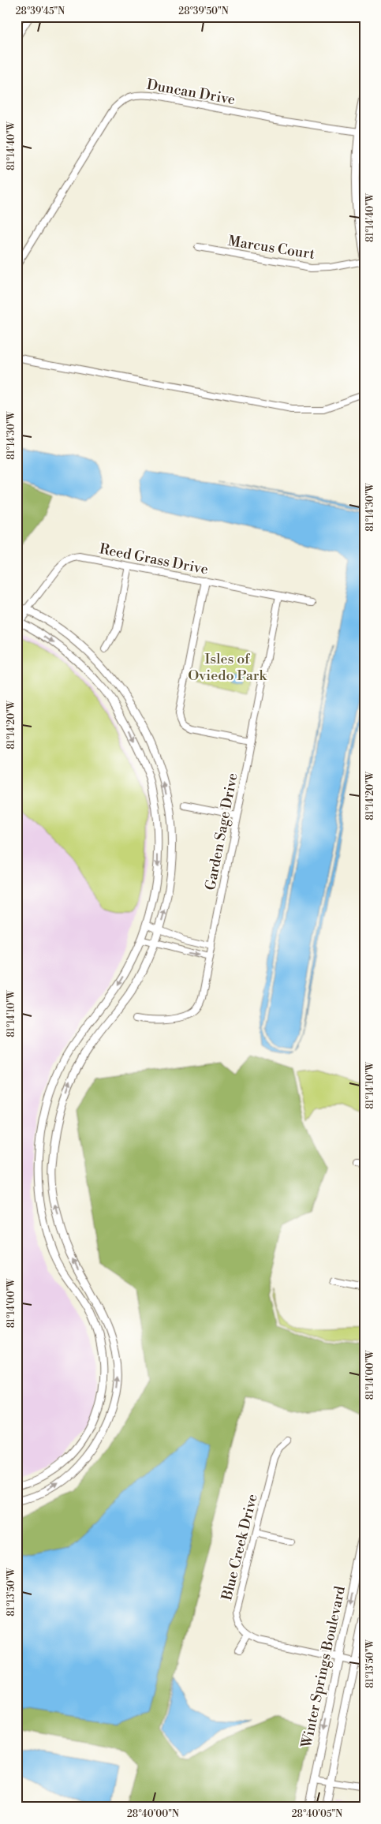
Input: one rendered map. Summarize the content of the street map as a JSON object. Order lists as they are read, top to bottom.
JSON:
{
  "streets": {
    "street": [
      "Duncan Drive",
      "Marcus Court",
      "Reed Grass Drive",
      "Garden Sage Drive",
      "Blue Creek Drive",
      "Winter Springs Boulevard"
    ]
  },
  "crossings": [
    ["Reed Grass Drive", "Garden Sage Drive"]
  ],
  "parks": ["Isles of Oviedo Park"],
  "coordinates": [
    "28°39'45\"N",
    "28°39'50\"N",
    "81°14'40\"W",
    "81°14'30\"W",
    "81°14'20\"W",
    "81°14'10\"W",
    "81°14'00\"W",
    "81°13'50\"W",
    "28°40'00\"N",
    "28°40'05\"N"
  ]
}
